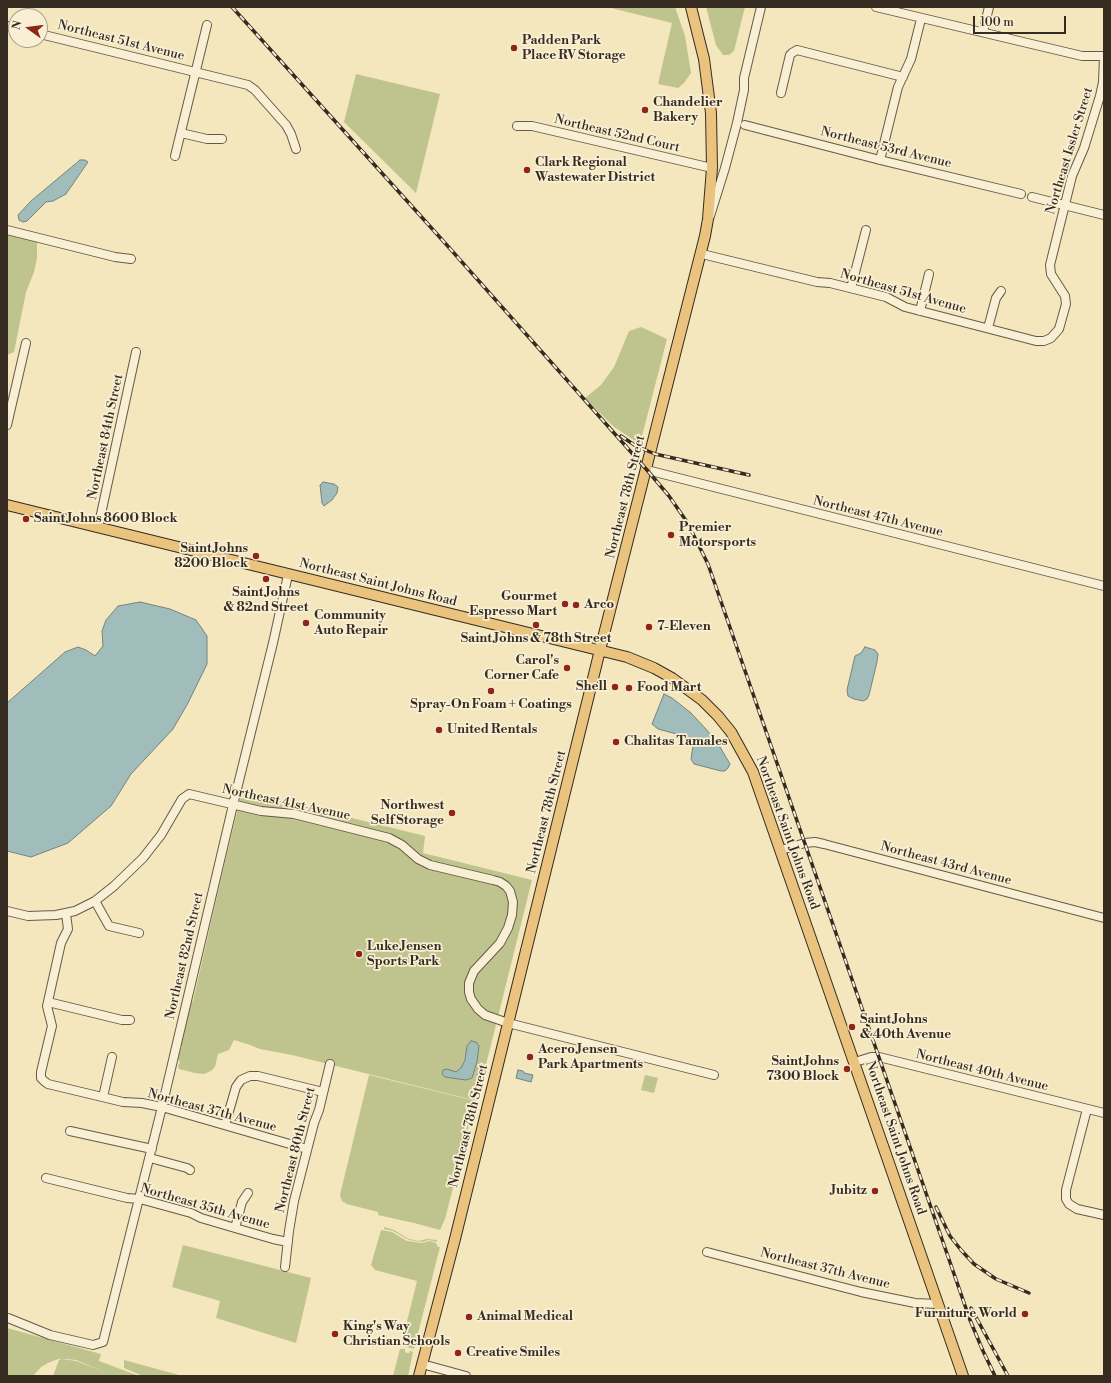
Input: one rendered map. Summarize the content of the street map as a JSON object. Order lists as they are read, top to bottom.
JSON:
{
  "streets": {
    "main road": ["Northeast 78th Street", "Northeast Saint Johns Road"],
    "street": [
      "Northeast 51st Avenue",
      "Northeast 52nd Court",
      "Northeast 53rd Avenue",
      "Northeast Issler Street",
      "Northeast 84th Street",
      "Northeast 47th Avenue",
      "Northeast 41st Avenue",
      "Northeast 43rd Avenue",
      "Northeast 82nd Street",
      "Northeast 40th Avenue",
      "Northeast 37th Avenue",
      "Northeast 80th Street",
      "Northeast 35th Avenue"
    ]
  },
  "crossings": [
    ["Northeast 51st Avenue", "Northeast Issler Street"],
    ["Northeast 51st Avenue", "Northeast 78th Street"],
    ["Northeast 52nd Court", "Northeast 78th Street"],
    ["Northeast 84th Street", "Northeast Saint Johns Road"],
    ["Northeast 78th Street", "Northeast 47th Avenue"],
    ["Northeast 78th Street", "Northeast Saint Johns Road"],
    ["Northeast 78th Street", "Northeast 41st Avenue"],
    ["Northeast Saint Johns Road", "Northeast 43rd Avenue"],
    ["Northeast Saint Johns Road", "Northeast 82nd Street"],
    ["Northeast Saint Johns Road", "Northeast 40th Avenue"],
    ["Northeast Saint Johns Road", "Northeast 37th Avenue"],
    ["Northeast 41st Avenue", "Northeast 82nd Street"],
    ["Northeast 82nd Street", "Northeast 37th Avenue"],
    ["Northeast 82nd Street", "Northeast 35th Avenue"],
    ["Northeast 37th Avenue", "Northeast 80th Street"],
    ["Northeast 80th Street", "Northeast 35th Avenue"]
  ],
  "places": [
    "Padden Park Place RV Storage",
    "Chandelier Bakery",
    "Clark Regional Wastewater District",
    "Saint Johns 8600 Block",
    "Premier Motorsports",
    "Saint Johns 8200 Block",
    "Saint Johns & 82nd Street",
    "Gourmet Espresso Mart",
    "Arco",
    "Community Auto Repair",
    "Saint Johns & 78th Street",
    "7-Eleven",
    "Carol's Corner Cafe",
    "Shell",
    "Food Mart",
    "Spray-On Foam + Coatings",
    "United Rentals",
    "Chalitas Tamales",
    "Northwest Self Storage",
    "Luke Jensen Sports Park",
    "Saint Johns & 40th Avenue",
    "Acero Jensen Park Apartments",
    "Saint Johns 7300 Block",
    "Jubitz",
    "Furniture World",
    "Animal Medical",
    "King's Way Christian Schools",
    "Creative Smiles"
  ],
  "scale_bar": "100 m",
  "north": "left"
}
